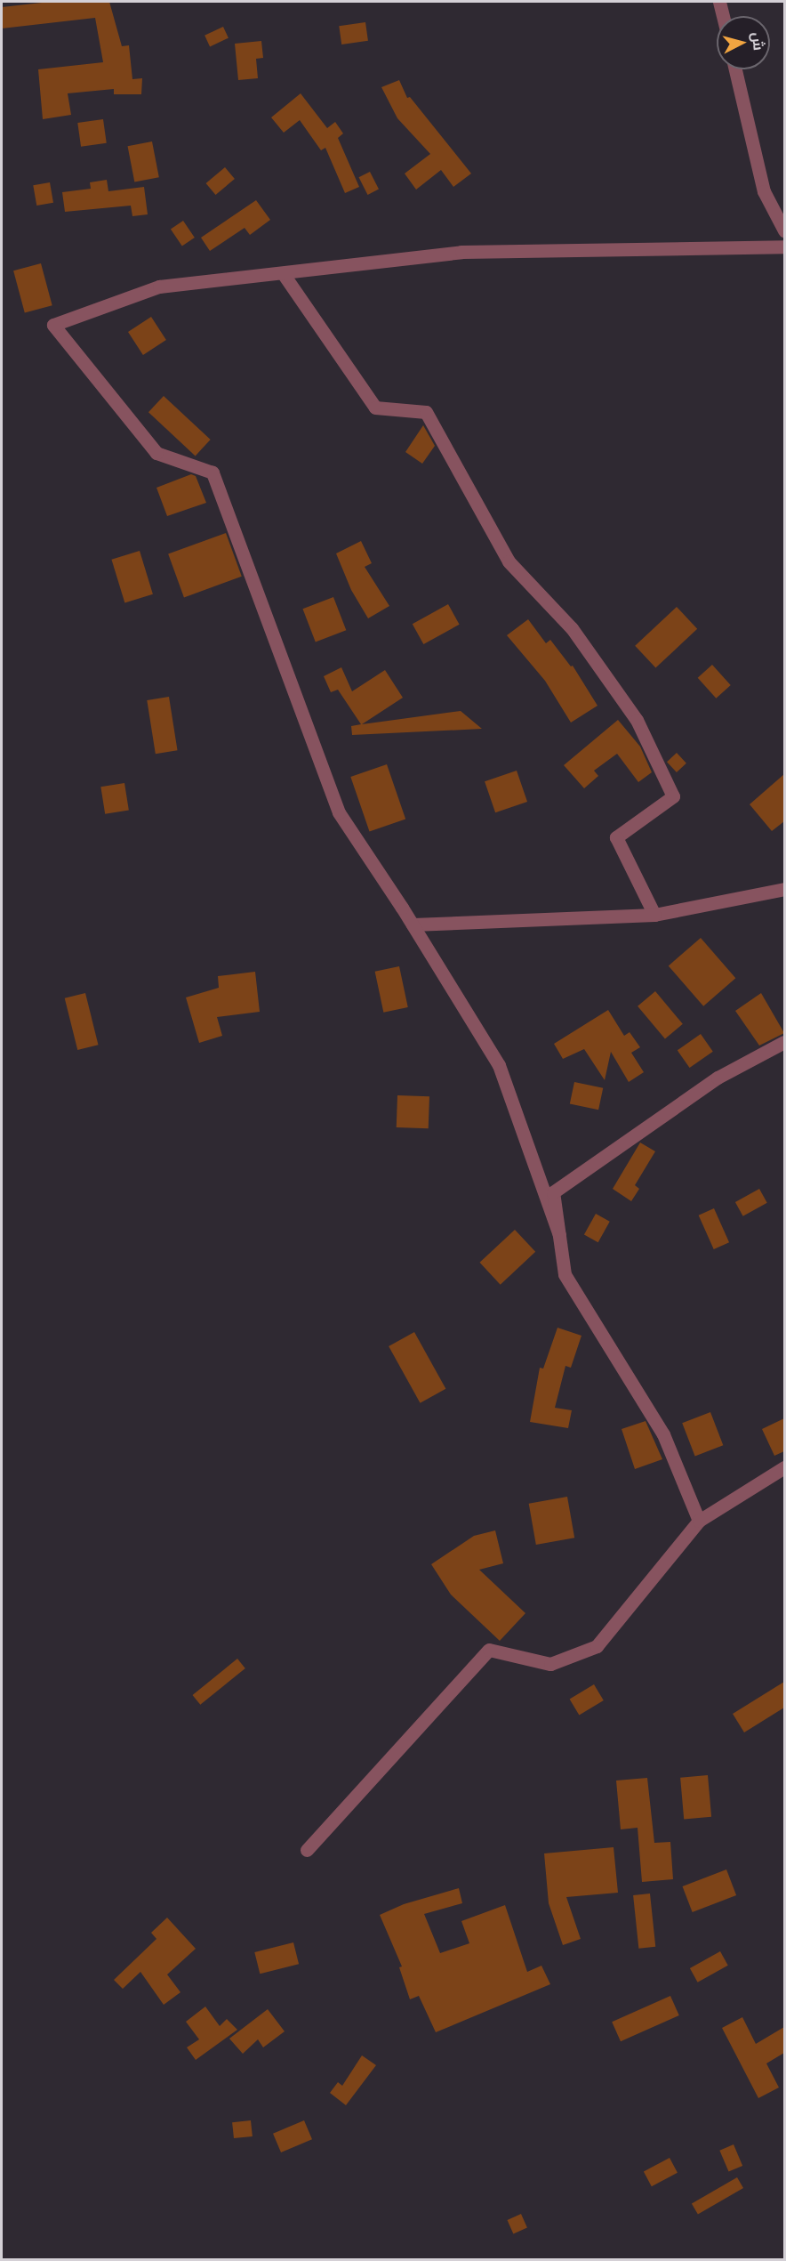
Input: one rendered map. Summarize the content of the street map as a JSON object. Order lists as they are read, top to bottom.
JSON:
{
  "north": "right"
}
